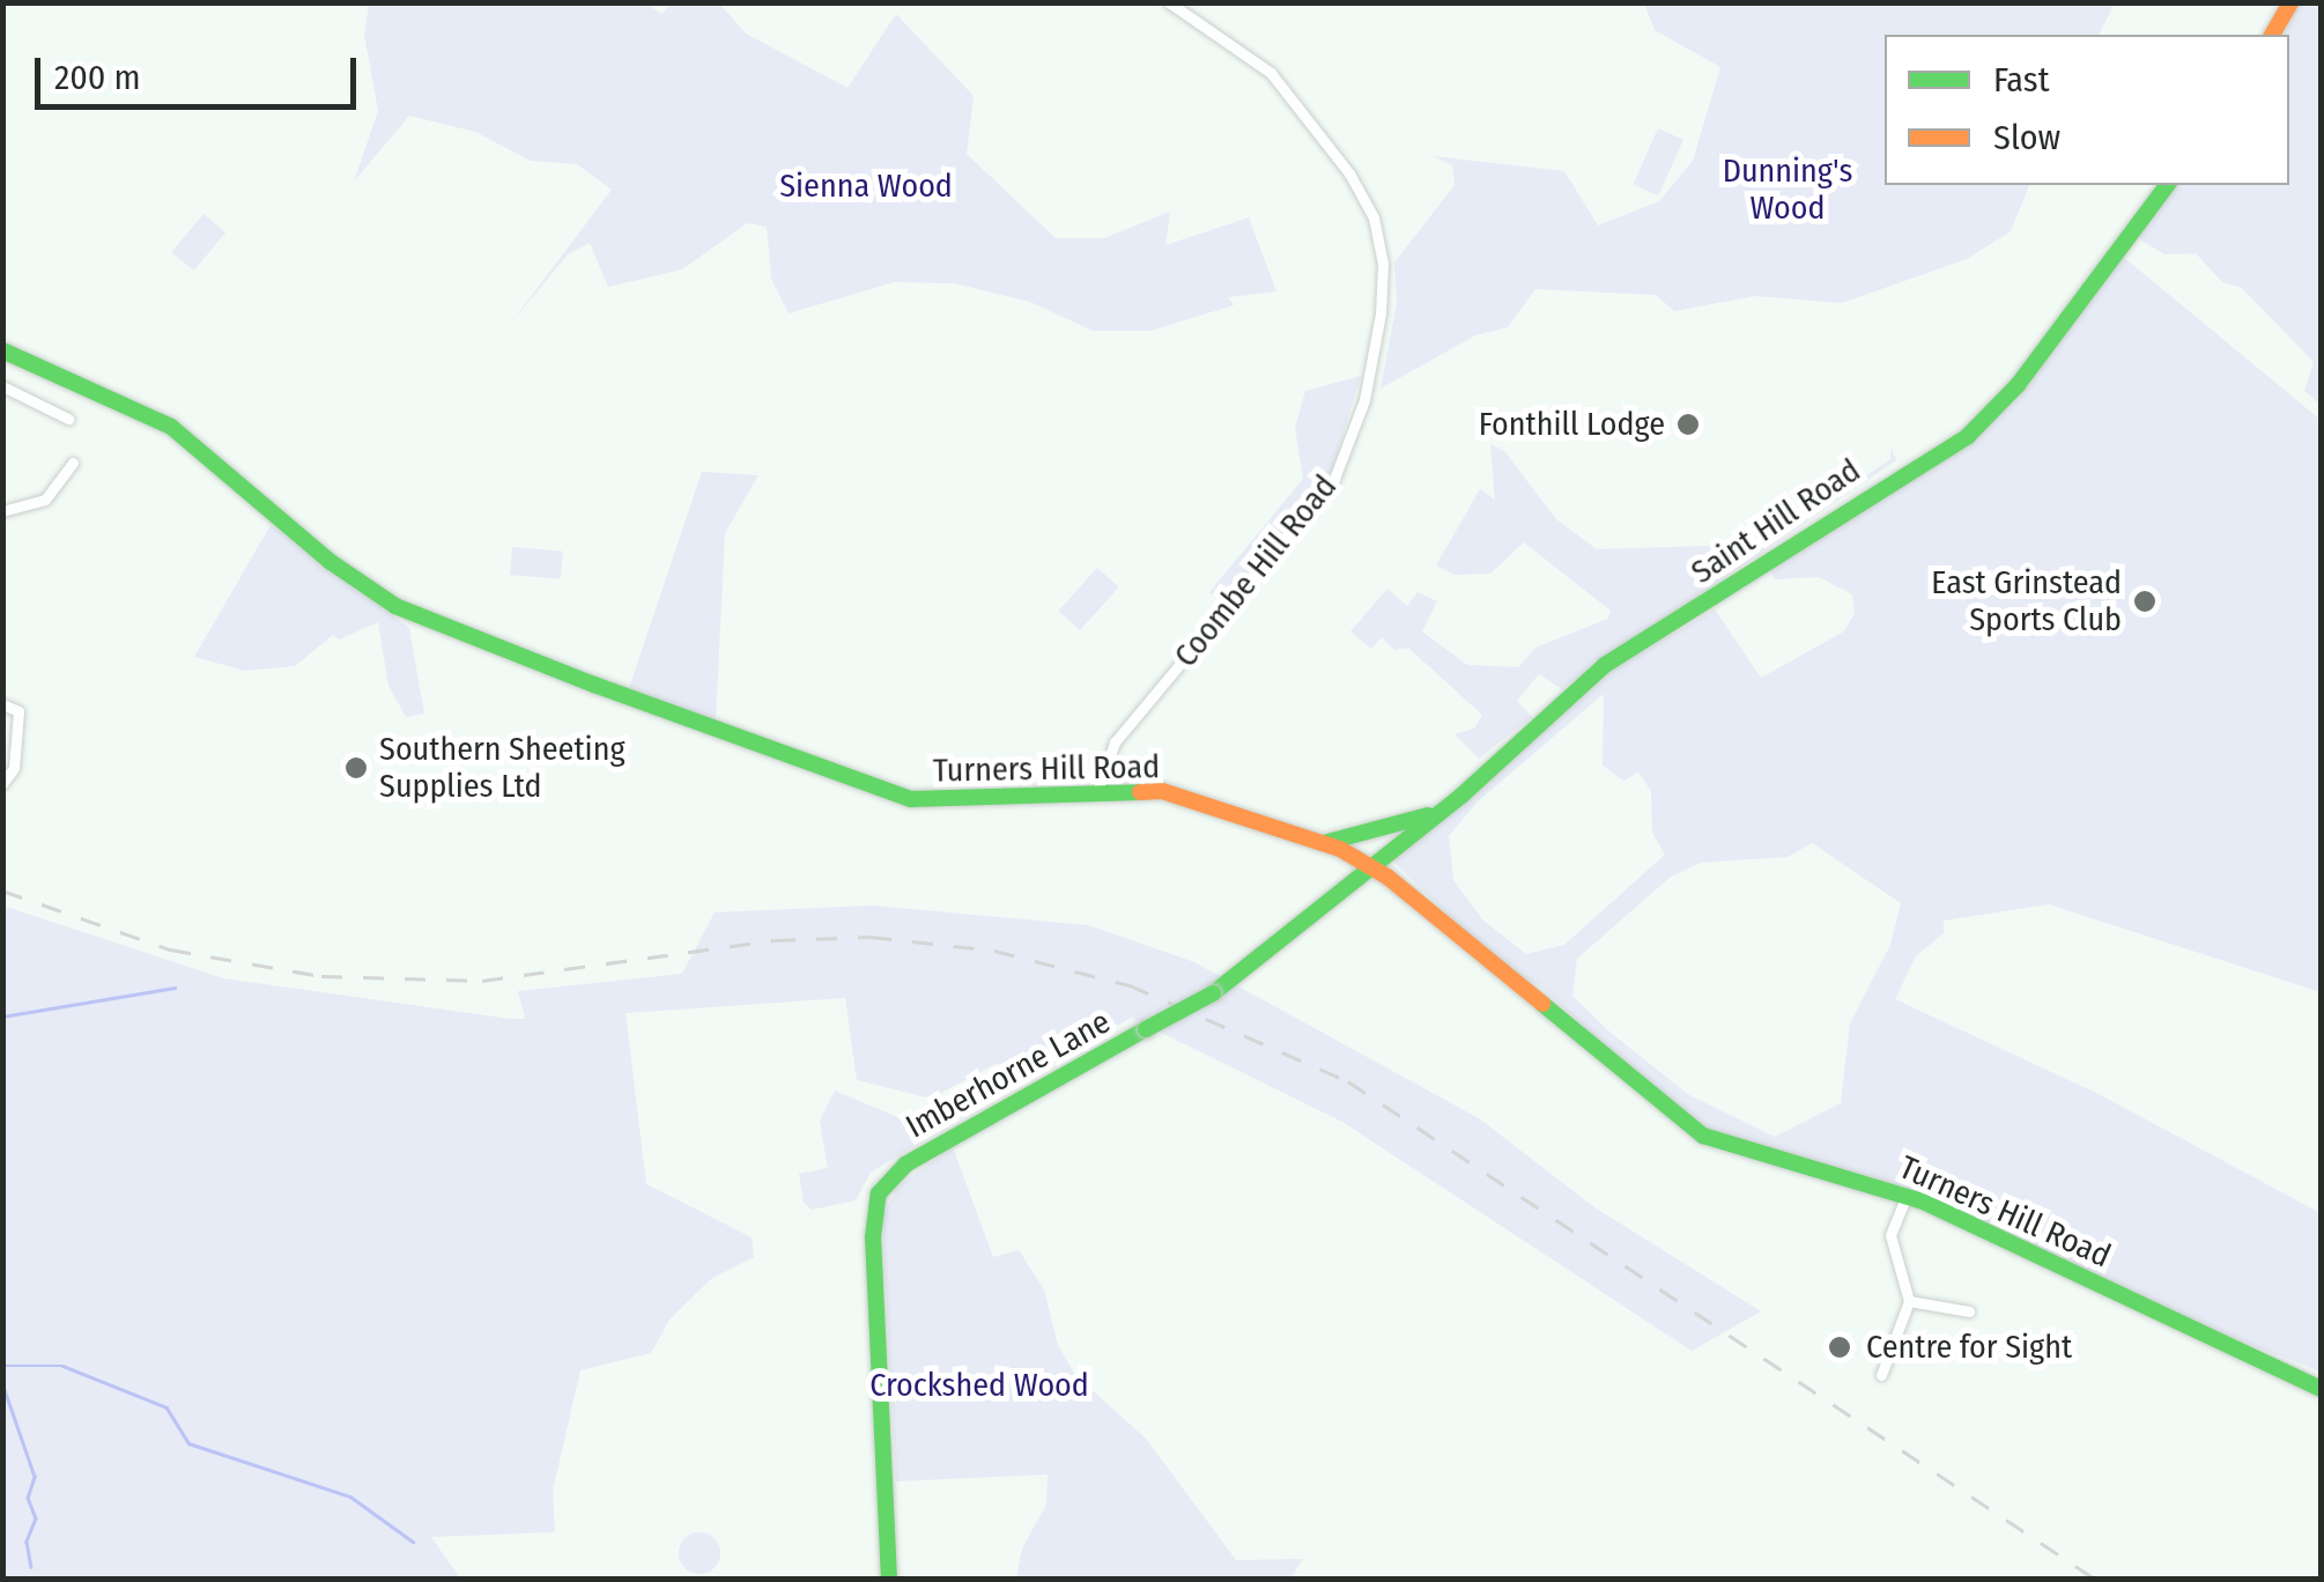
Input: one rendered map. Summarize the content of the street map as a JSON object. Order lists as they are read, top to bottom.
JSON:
{
  "streets": {
    "main road": ["Saint Hill Road", "Turners Hill Road", "Imberhorne Lane"],
    "street": ["Coombe Hill Road"]
  },
  "crossings": [
    ["Saint Hill Road", "Turners Hill Road"],
    ["Saint Hill Road", "Imberhorne Lane"],
    ["Coombe Hill Road", "Turners Hill Road"],
    ["Turners Hill Road", "Imberhorne Lane"]
  ],
  "parks": ["Dunning's Wood", "Sienna Wood", "Crockshed Wood"],
  "places": [
    "Fonthill Lodge",
    "East Grinstead Sports Club",
    "Southern Sheeting Supplies Ltd",
    "Centre for Sight"
  ],
  "legend": ["Fast", "Slow"],
  "scale_bar": "200 m"
}
